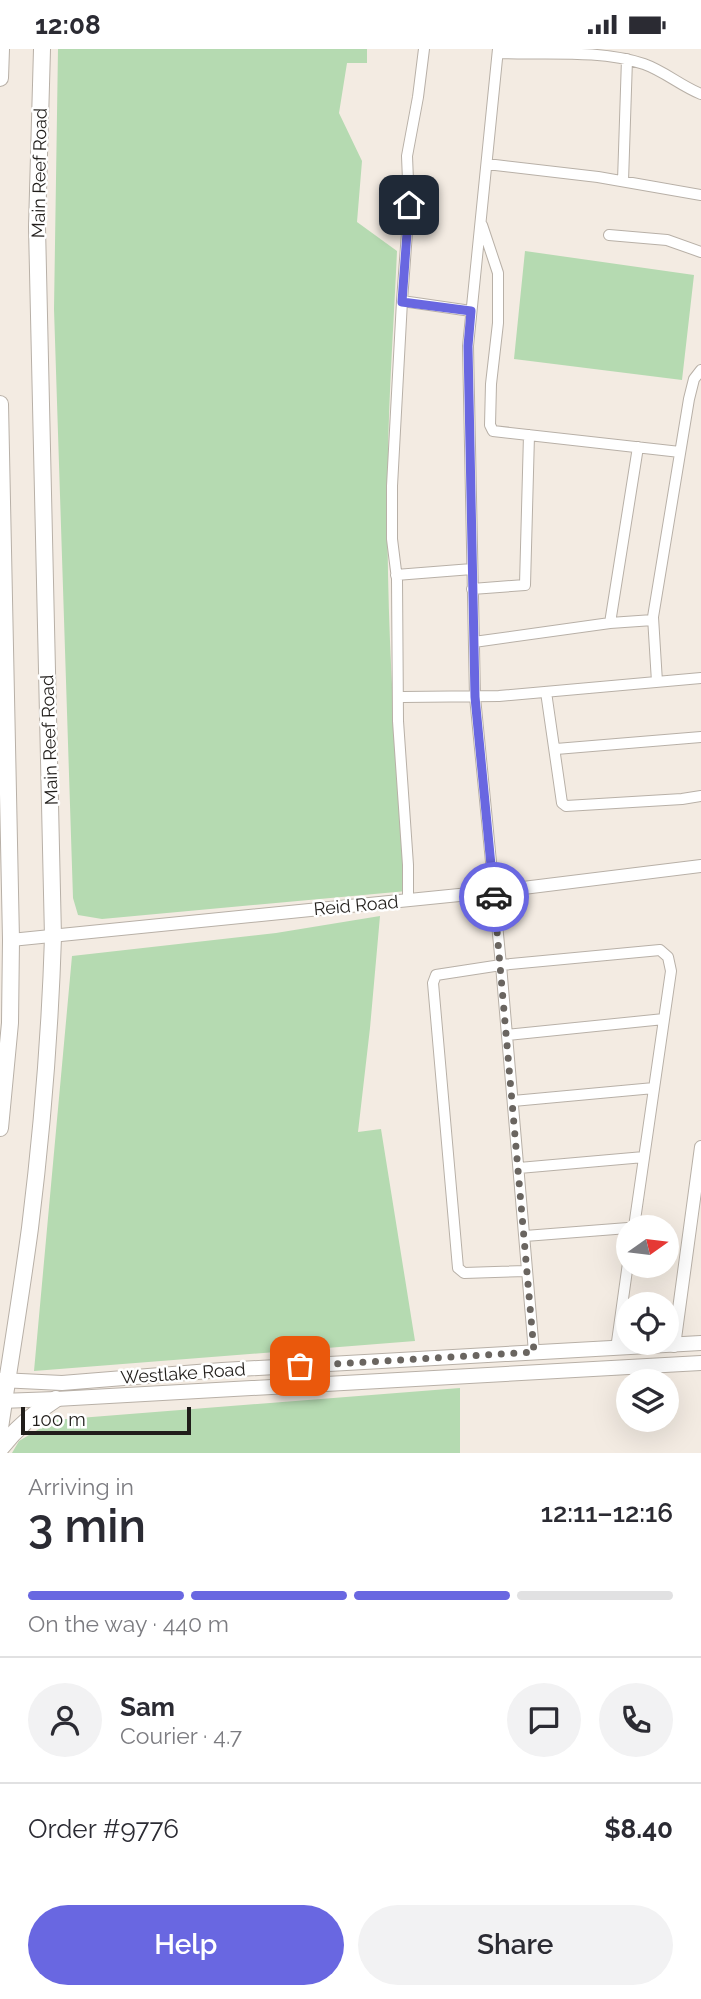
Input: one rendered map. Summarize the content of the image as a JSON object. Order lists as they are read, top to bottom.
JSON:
{
  "streets": {
    "main road": ["Main Reef Road", "Westlake Road"],
    "street": ["Reid Road"]
  },
  "crossings": [
    ["Main Reef Road", "Reid Road"],
    ["Main Reef Road", "Westlake Road"]
  ],
  "scale_bar": "100 m",
  "north": "right",
  "page": {
    "status": "12:08",
    "scale": "100 m",
    "heading": ["3 min", "Arriving in", "12:11–12:16"],
    "panel": [
      "Sam",
      "Courier · 4.7",
      "Order #9776",
      "$8.40"
    ],
    "bar": "On the way · 440 m",
    "buttons": ["Help", "Share"]
  }
}
